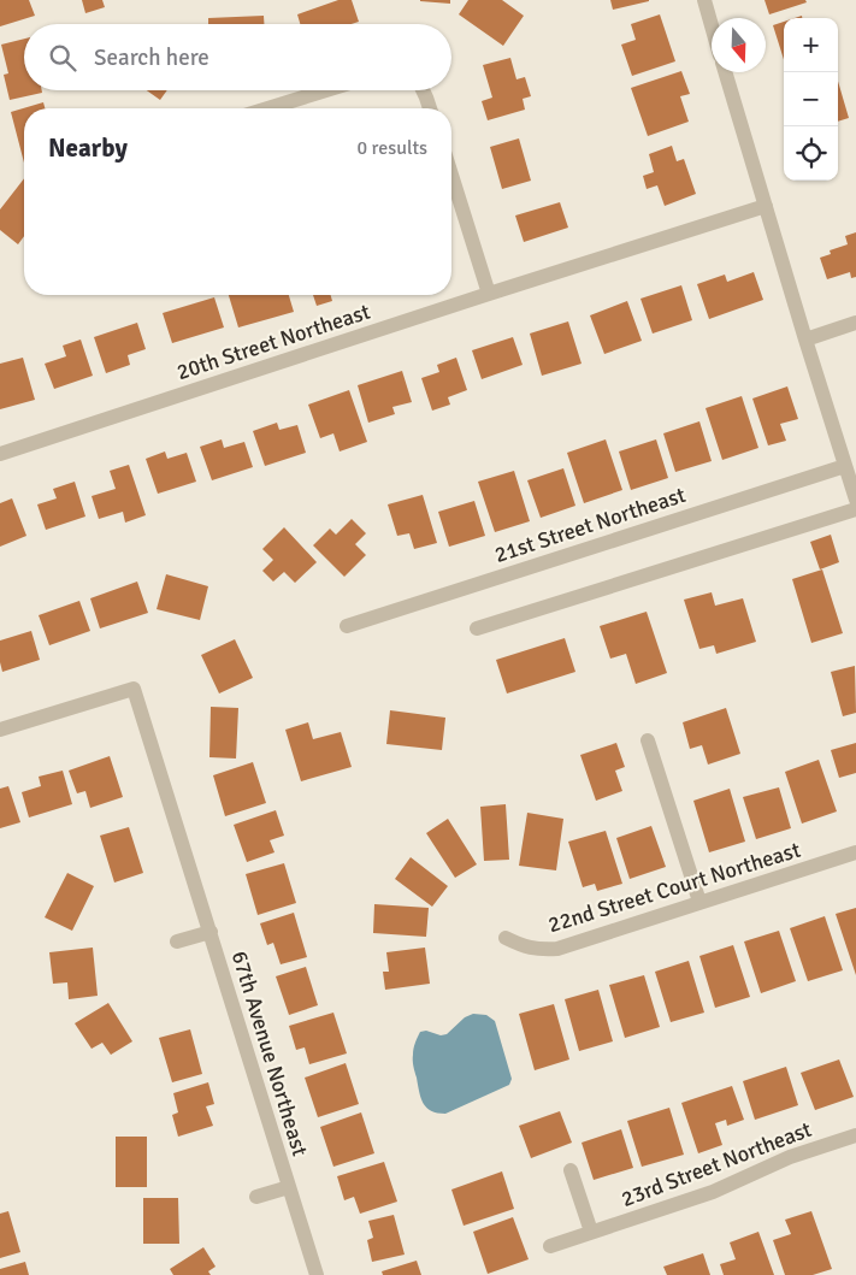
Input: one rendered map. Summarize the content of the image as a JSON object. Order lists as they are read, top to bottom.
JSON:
{
  "streets": {
    "street": [
      "20th Street Northeast",
      "21st Street Northeast",
      "22nd Street Court Northeast",
      "67th Avenue Northeast",
      "23rd Street Northeast"
    ]
  },
  "north": "bottom",
  "page": {
    "map_buttons": ["+", "−"],
    "search": "Search here",
    "heading": ["Nearby", "0 results"]
  }
}
